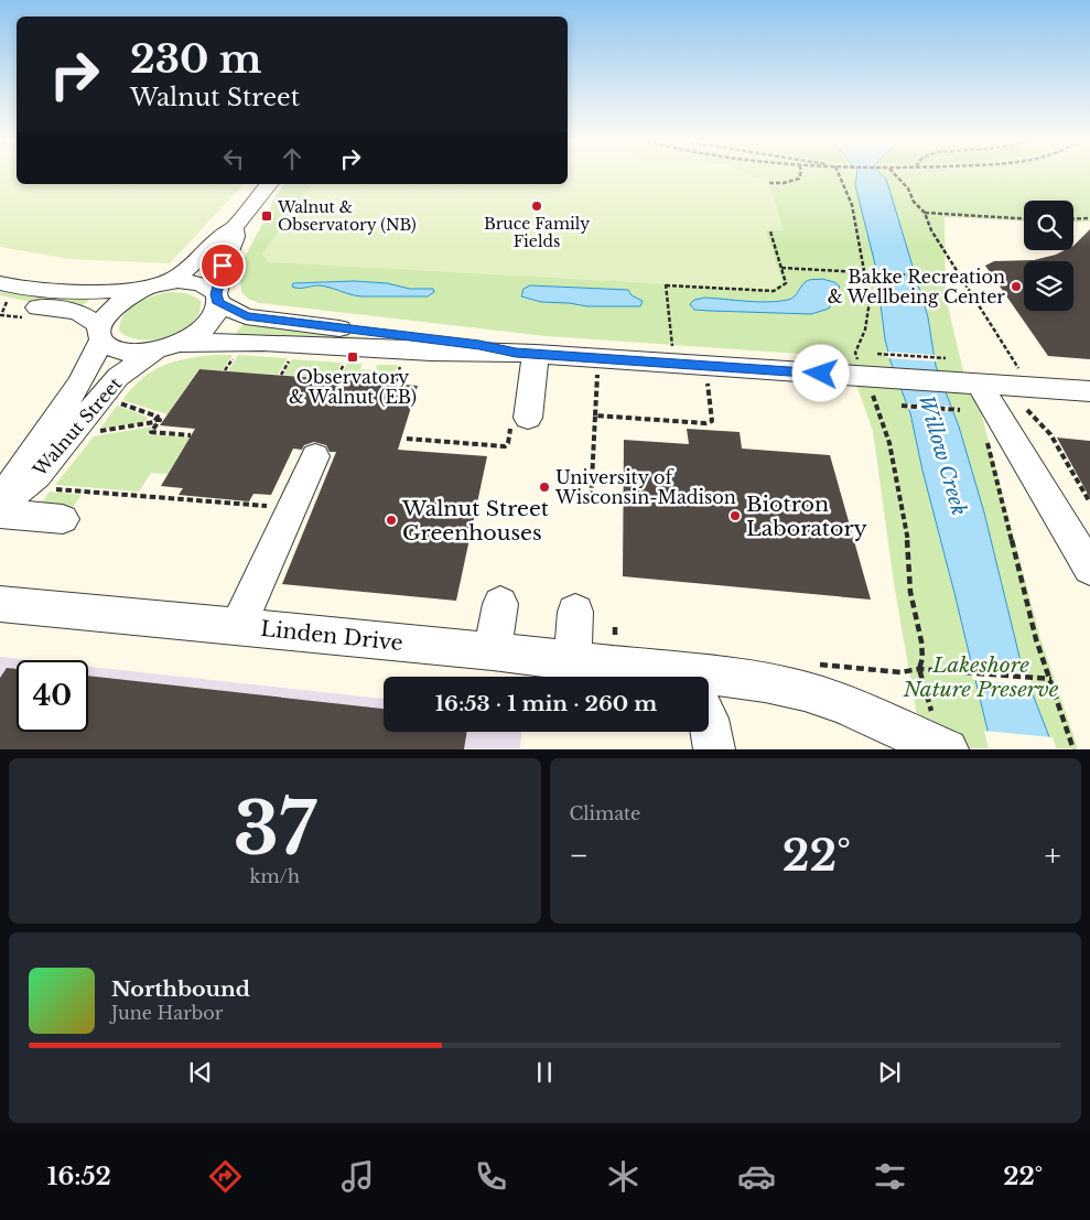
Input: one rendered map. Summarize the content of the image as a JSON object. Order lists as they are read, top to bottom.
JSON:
{
  "streets": {
    "street": ["Walnut Street", "Linden Drive"]
  },
  "water": ["Willow Creek"],
  "parks": ["Lakeshore Nature Preserve"],
  "places": {
    "other": [
      "Bruce Family Fields",
      "Bakke Recreation & Wellbeing Center",
      "University of Wisconsin-Madison",
      "Biotron Laboratory",
      "Walnut Street Greenhouses"
    ],
    "transit": ["Walnut & Observatory (NB)", "Observatory & Walnut (EB)"]
  },
  "page": {
    "turn": ["230 m", "Walnut Street"],
    "limit": "40",
    "trip": "16:53 · 1 min · 260 m",
    "tile": [
      ["37", "km/h"],
      "Climate"
    ],
    "heat": ["−", "22°", "+"],
    "song": ["Northbound", "June Harbor"],
    "tabs": ["16:52", "22°"]
  }
}
